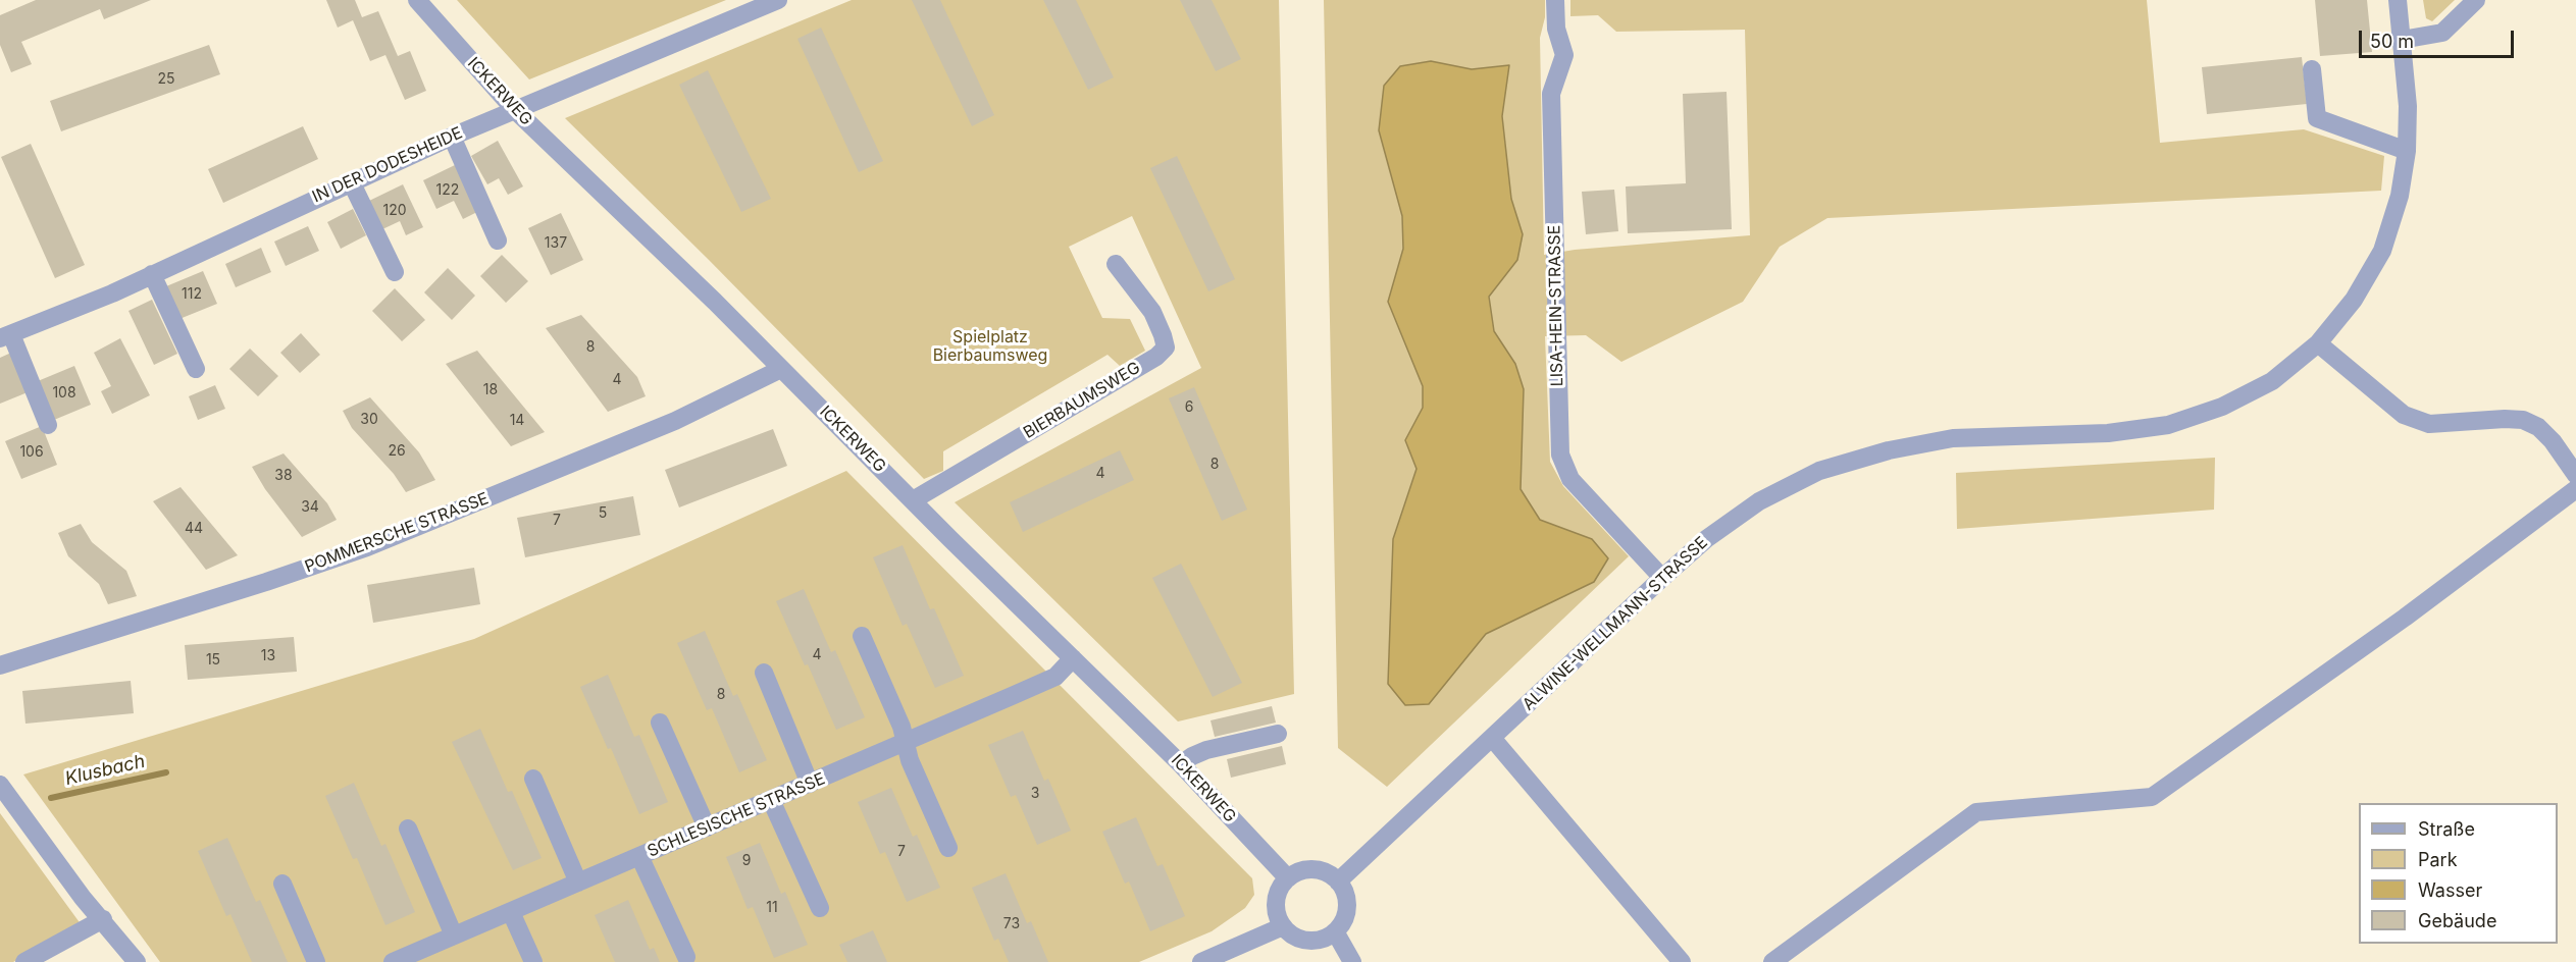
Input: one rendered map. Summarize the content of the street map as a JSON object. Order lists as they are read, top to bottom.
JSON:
{
  "streets": {
    "street": [
      "ICKERWEG",
      "IN DER DODESHEIDE",
      "LISA-HEIN-STRASSE",
      "BIERBAUMSWEG",
      "POMMERSCHE STRASSE",
      "ALWINE-WELLMANN-STRASSE",
      "SCHLESISCHE STRASSE"
    ]
  },
  "crossings": [
    ["ICKERWEG", "IN DER DODESHEIDE"],
    ["ICKERWEG", "BIERBAUMSWEG"],
    ["ICKERWEG", "POMMERSCHE STRASSE"],
    ["ICKERWEG", "ALWINE-WELLMANN-STRASSE"],
    ["ICKERWEG", "SCHLESISCHE STRASSE"],
    ["LISA-HEIN-STRASSE", "ALWINE-WELLMANN-STRASSE"]
  ],
  "water": ["Klusbach"],
  "parks": ["Spielplatz Bierbaumsweg"],
  "house_numbers": [
    "25",
    "122",
    "120",
    "137",
    "112",
    "8",
    "4",
    "18",
    "108",
    "6",
    "30",
    "14",
    "26",
    "106",
    "8",
    "4",
    "38",
    "34",
    "5",
    "7",
    "44",
    "4",
    "13",
    "15",
    "8",
    "3",
    "7",
    "9",
    "11",
    "73"
  ],
  "legend": [
    "Straße",
    "Park",
    "Wasser",
    "Gebäude"
  ],
  "scale_bar": "50 m"
}
